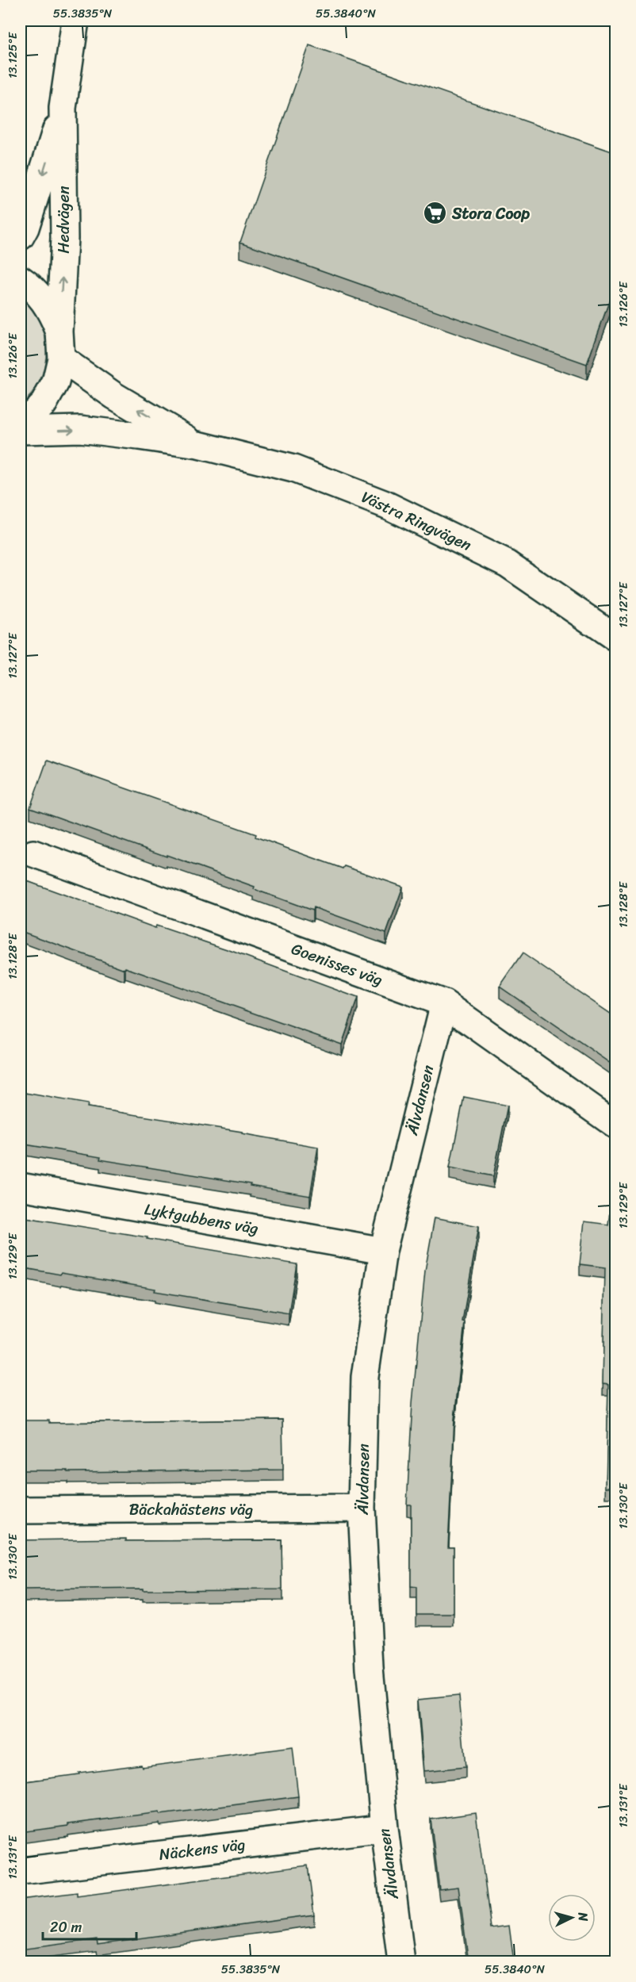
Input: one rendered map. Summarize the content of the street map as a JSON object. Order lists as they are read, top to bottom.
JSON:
{
  "streets": {
    "street": [
      "Hedvägen",
      "Västra Ringvägen",
      "Goenisses väg",
      "Älvdansen",
      "Lyktgubbens väg",
      "Bäckahästens väg",
      "Näckens väg"
    ]
  },
  "crossings": [
    ["Hedvägen", "Västra Ringvägen"],
    ["Goenisses väg", "Älvdansen"],
    ["Älvdansen", "Lyktgubbens väg"],
    ["Älvdansen", "Bäckahästens väg"],
    ["Älvdansen", "Näckens väg"]
  ],
  "places": {
    "supermarket": ["Stora Coop"]
  },
  "scale_bar": "20 m",
  "north": "right",
  "coordinates": [
    "55.3835°N",
    "55.3840°N",
    "13.125°E",
    "13.126°E",
    "13.127°E",
    "13.128°E",
    "13.129°E",
    "13.130°E",
    "13.131°E"
  ]
}
